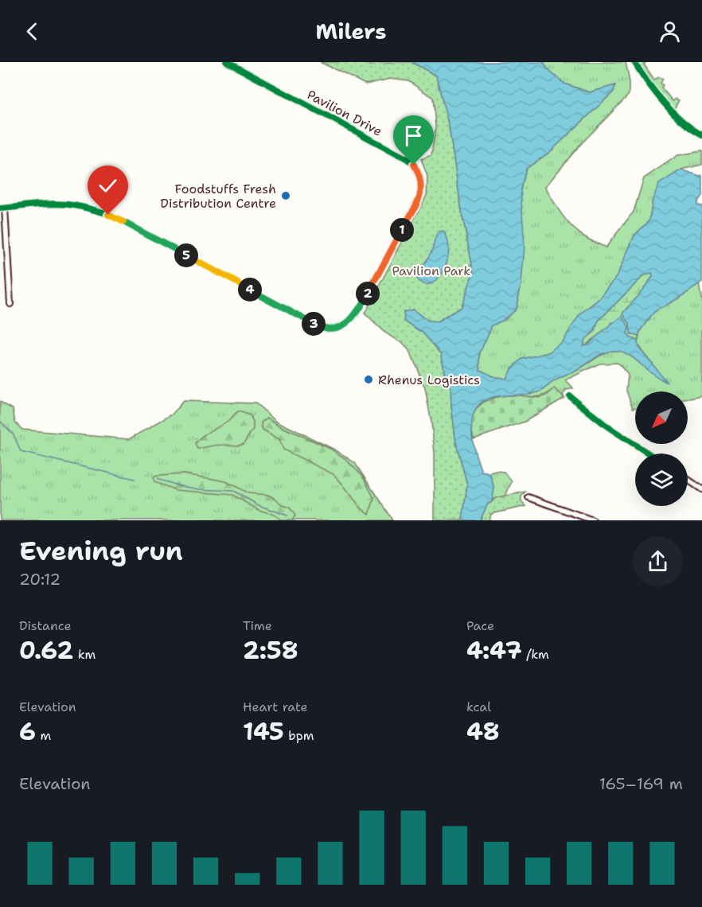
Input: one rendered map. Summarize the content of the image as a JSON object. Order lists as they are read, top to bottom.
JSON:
{
  "streets": {
    "street": ["Pavilion Drive"]
  },
  "parks": ["Pavilion Park"],
  "places": ["Foodstuffs Fresh Distribution Centre", "Rhenus Logistics"],
  "north": "bottom left",
  "page": {
    "header": "Milers",
    "pins": [
      "1",
      "5",
      "4",
      "2",
      "3"
    ],
    "heading": ["Evening run", "20:12"],
    "stats": [
      ["Distance", "0.62 km"],
      ["Time", "2:58"],
      ["Pace", "4:47 /km"],
      ["Elevation", "6 m"],
      ["Heart rate", "145 bpm"],
      ["kcal", "48"]
    ],
    "chart": ["Elevation", "165–169 m"]
  }
}
